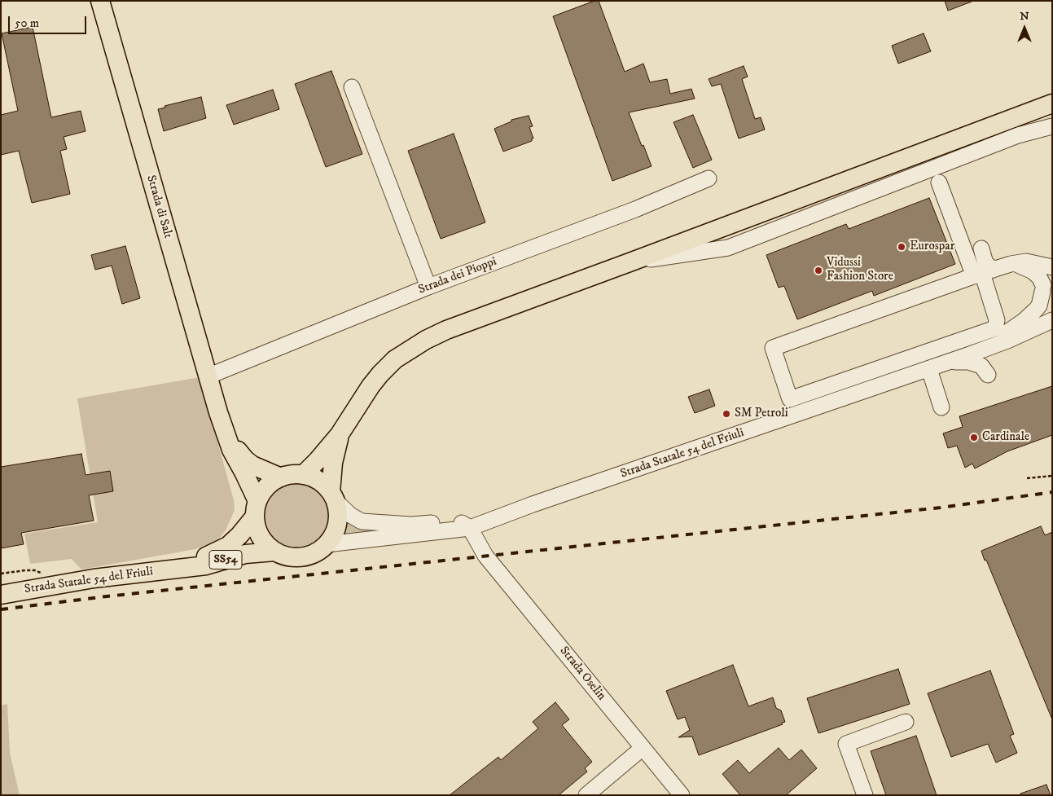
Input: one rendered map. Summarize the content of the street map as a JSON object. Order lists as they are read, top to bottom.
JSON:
{
  "streets": {
    "main road": ["Strada di Salt", "Strada Statale 54 del Friuli", "SS54"],
    "street": ["Strada dei Pioppi", "Strada Oselin"]
  },
  "crossings": [
    ["Strada di Salt", "Strada dei Pioppi"],
    ["Strada Statale 54 del Friuli", "Strada Oselin"]
  ],
  "places": [
    "Eurospar",
    "Vidussi Fashion Store",
    "SM Petroli",
    "Cardinale"
  ],
  "scale_bar": "50 m",
  "north": "top"
}
